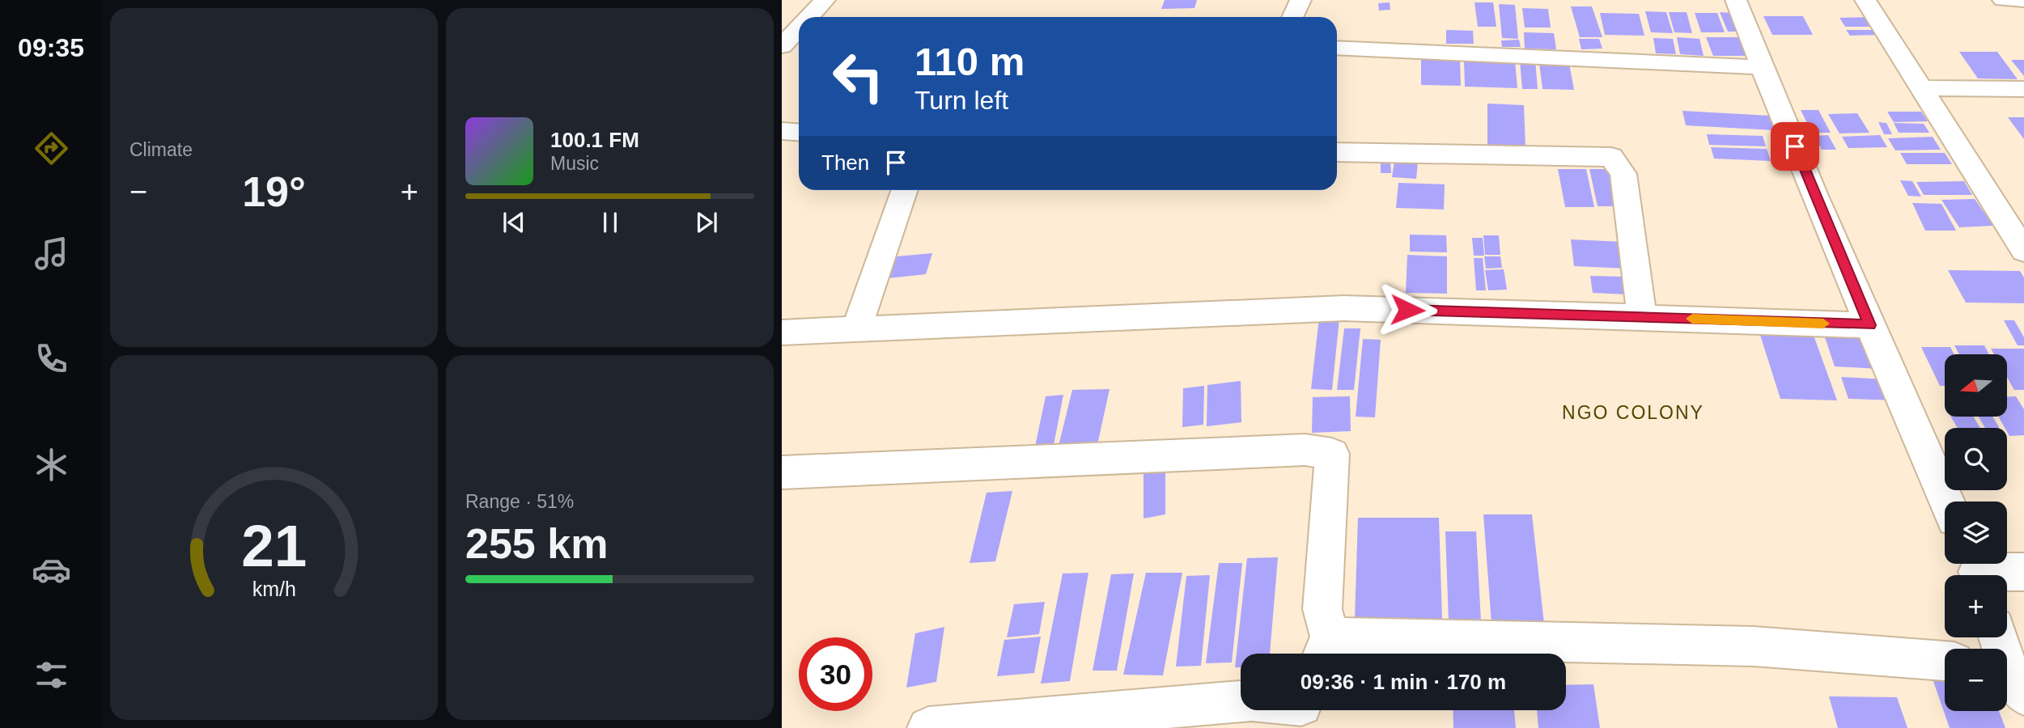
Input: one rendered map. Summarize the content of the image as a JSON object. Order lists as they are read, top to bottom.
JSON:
{
  "districts": ["NGO COLONY"],
  "north": "left",
  "page": {
    "tabs": "09:35",
    "tile": [
      "Climate",
      ["Range · 51%", "255 km"]
    ],
    "turn": ["110 m", "Turn left"],
    "song": ["100.1 FM", "Music"],
    "then": "Then",
    "heat": ["−", "19°", "+"],
    "map_buttons": ["+", "−"],
    "limit": "30",
    "trip": "09:36 · 1 min · 170 m",
    "gauge": ["21", "km/h"]
  }
}
